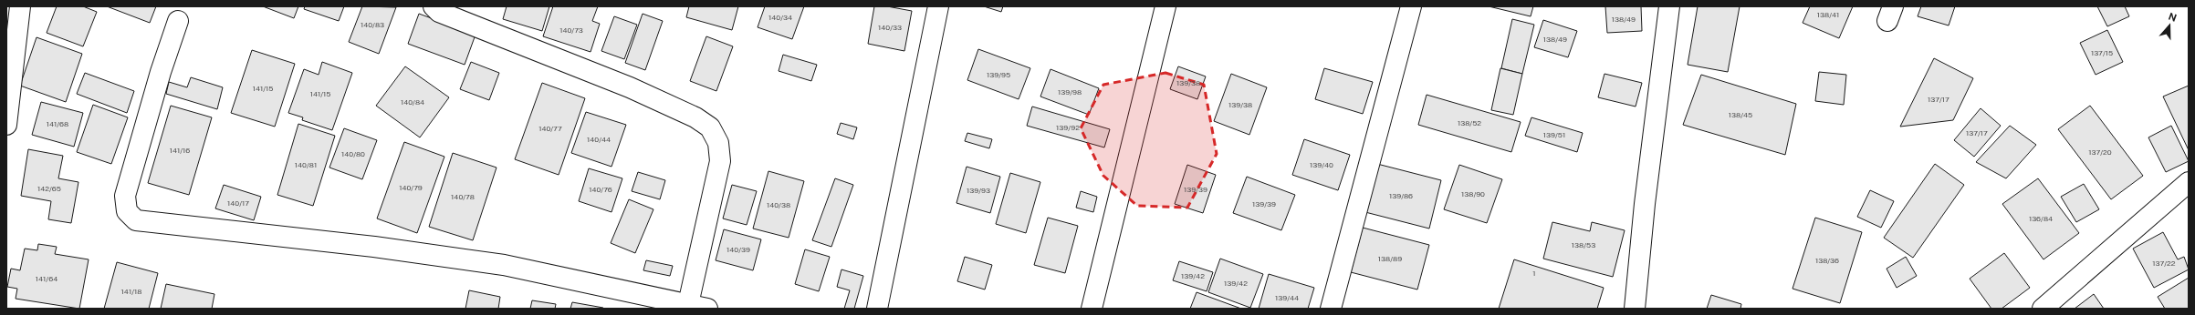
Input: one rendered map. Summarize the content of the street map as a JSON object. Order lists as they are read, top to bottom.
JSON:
{
  "house_numbers": [
    "138/41",
    "140/34",
    "138/49",
    "140/83",
    "140/33",
    "140/73",
    "138/49",
    "137/15",
    "139/95",
    "139/38",
    "141/15",
    "139/98",
    "141/15",
    "137/17",
    "140/84",
    "139/38",
    "138/45",
    "138/52",
    "141/68",
    "139/92",
    "140/77",
    "137/17",
    "139/51",
    "140/44",
    "141/16",
    "137/20",
    "140/80",
    "140/81",
    "139/40",
    "140/79",
    "142/65",
    "140/76",
    "139/39",
    "139/93",
    "138/90",
    "139/86",
    "140/78",
    "140/17",
    "139/39",
    "140/38",
    "136/84",
    "138/53",
    "140/39",
    "138/89",
    "138/36",
    "137/22",
    "1",
    "139/42",
    "141/64",
    "139/42",
    "141/18",
    "139/44"
  ],
  "north": "top"
}
